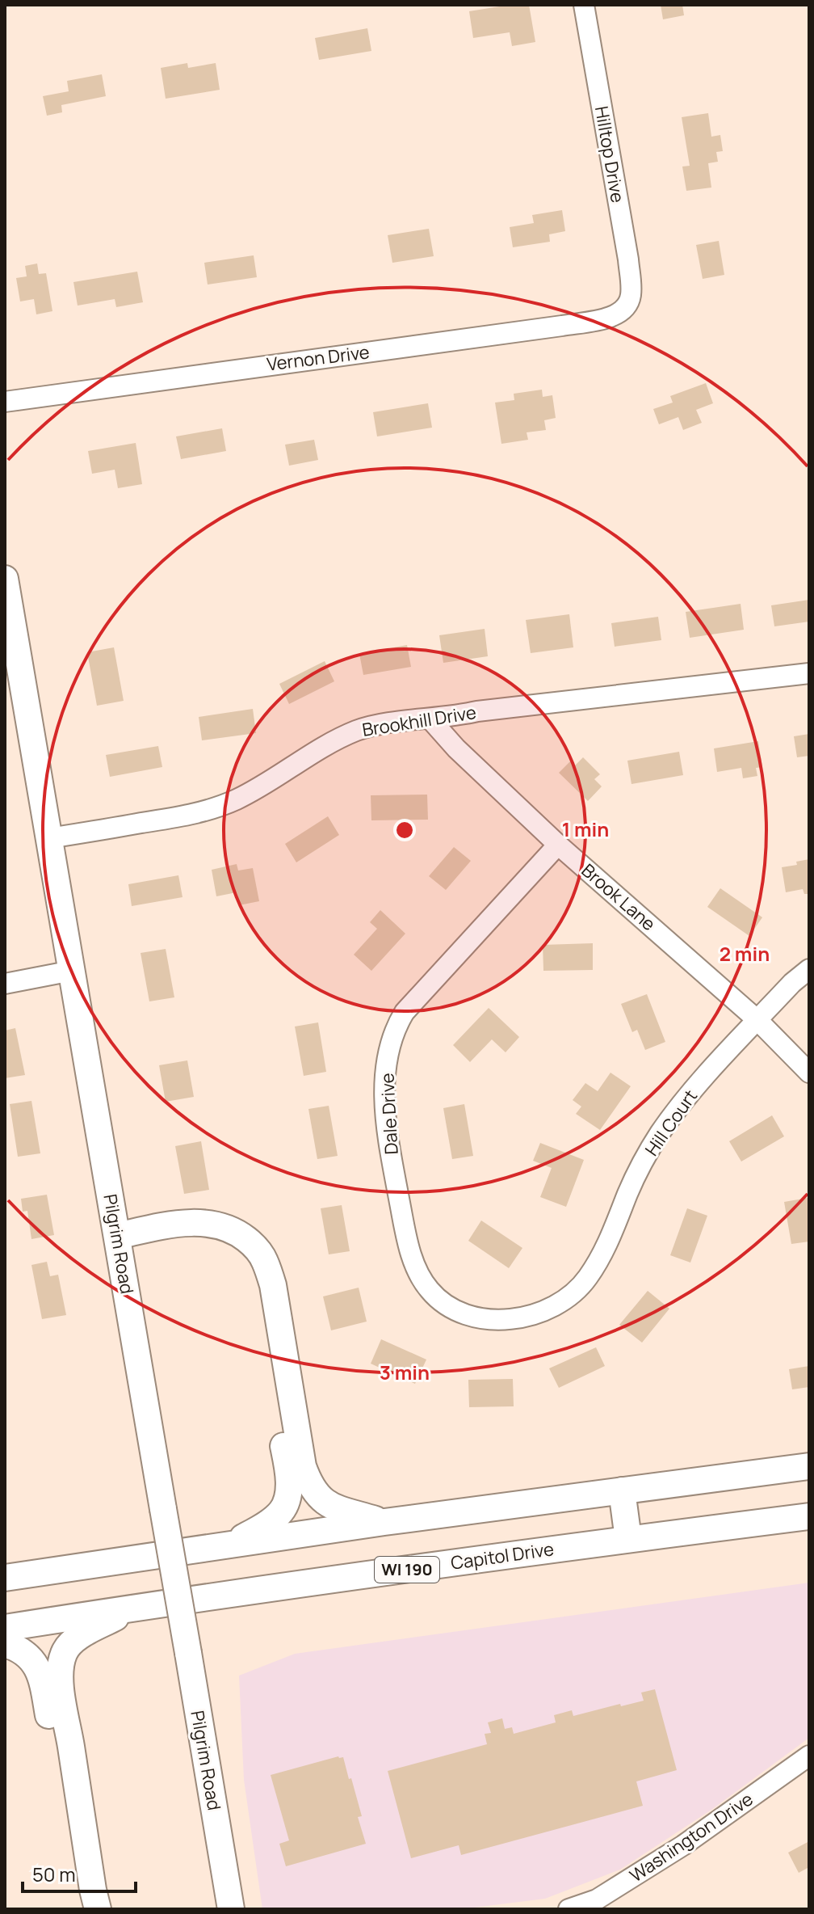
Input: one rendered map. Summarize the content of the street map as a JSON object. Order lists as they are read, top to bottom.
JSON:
{
  "streets": {
    "main road": ["Pilgrim Road", "Capitol Drive", "WI 190"],
    "street": [
      "Hilltop Drive",
      "Vernon Drive",
      "Brookhill Drive",
      "Brook Lane",
      "Dale Drive",
      "Hill Court",
      "Washington Drive"
    ]
  },
  "crossings": [
    ["Hilltop Drive", "Vernon Drive"],
    ["Brookhill Drive", "Brook Lane"],
    ["Brookhill Drive", "Pilgrim Road"],
    ["Brook Lane", "Dale Drive"],
    ["Brook Lane", "Hill Court"],
    ["Dale Drive", "Hill Court"]
  ],
  "scale_bar": "50 m",
  "rings": ["1 min", "2 min", "3 min"]
}
